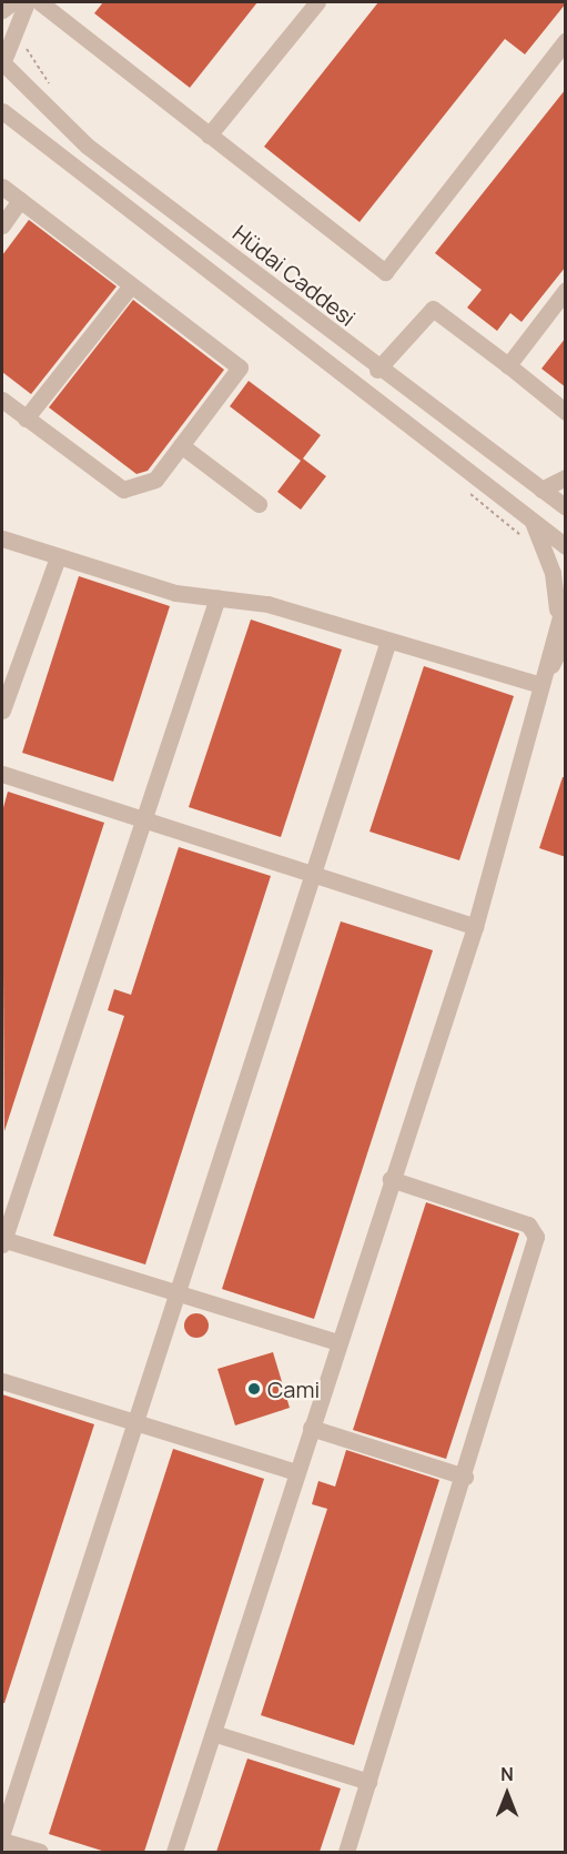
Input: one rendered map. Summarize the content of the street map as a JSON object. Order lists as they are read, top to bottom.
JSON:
{
  "streets": {
    "street": ["Hüdai Caddesi"]
  },
  "places": ["Cami"],
  "north": "top"
}
